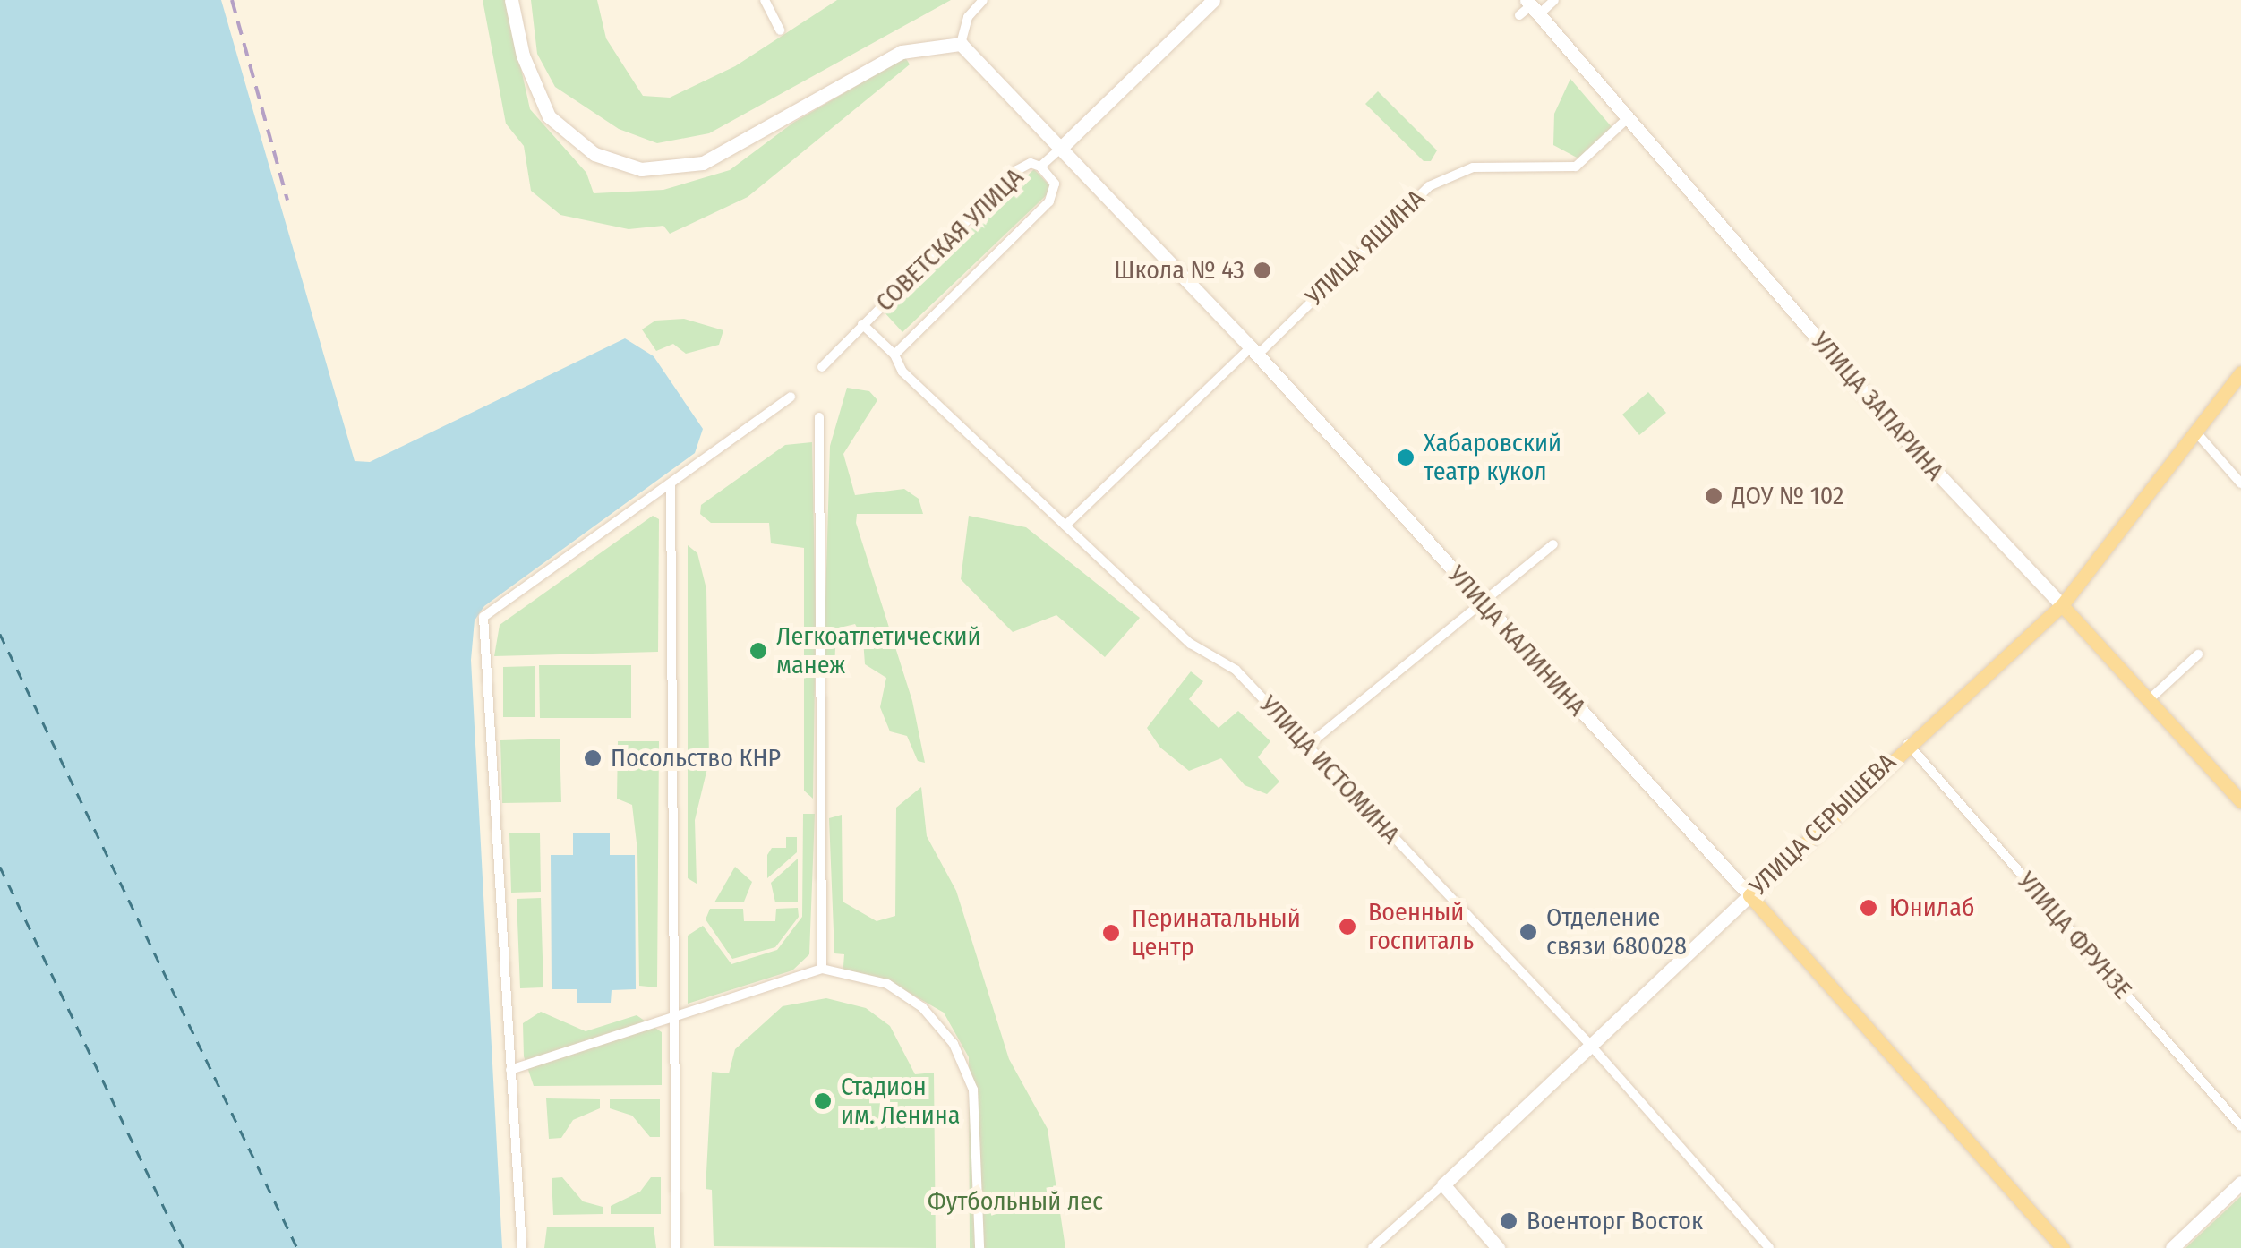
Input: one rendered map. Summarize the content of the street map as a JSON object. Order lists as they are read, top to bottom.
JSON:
{
  "streets": {
    "main road": [
      "СОВЕТСКАЯ УЛИЦА",
      "УЛИЦА ЗАПАРИНА",
      "УЛИЦА КАЛИНИНА",
      "УЛИЦА СЕРЫШЕВА"
    ],
    "street": ["УЛИЦА ЯШИНА", "УЛИЦА ИСТОМИНА", "УЛИЦА ФРУНЗЕ"]
  },
  "crossings": [
    ["СОВЕТСКАЯ УЛИЦА", "УЛИЦА КАЛИНИНА"],
    ["СОВЕТСКАЯ УЛИЦА", "УЛИЦА ИСТОМИНА"],
    ["УЛИЦА ЯШИНА", "УЛИЦА ЗАПАРИНА"],
    ["УЛИЦА ЯШИНА", "УЛИЦА КАЛИНИНА"],
    ["УЛИЦА ЯШИНА", "УЛИЦА ИСТОМИНА"],
    ["УЛИЦА ЗАПАРИНА", "УЛИЦА СЕРЫШЕВА"],
    ["УЛИЦА КАЛИНИНА", "УЛИЦА СЕРЫШЕВА"],
    ["УЛИЦА ИСТОМИНА", "УЛИЦА СЕРЫШЕВА"],
    ["УЛИЦА СЕРЫШЕВА", "УЛИЦА ФРУНЗЕ"]
  ],
  "parks": ["Футбольный лес"],
  "places": [
    "Школа № 43",
    "Хабаровский театр кукол",
    "ДОУ № 102",
    "Легкоатлетический манеж",
    "Посольство КНР",
    "Юнилаб",
    "Военный госпиталь",
    "Отделение связи 680028",
    "Перинатальный центр",
    "Стадион им. Ленина",
    "Военторг Восток"
  ]
}
